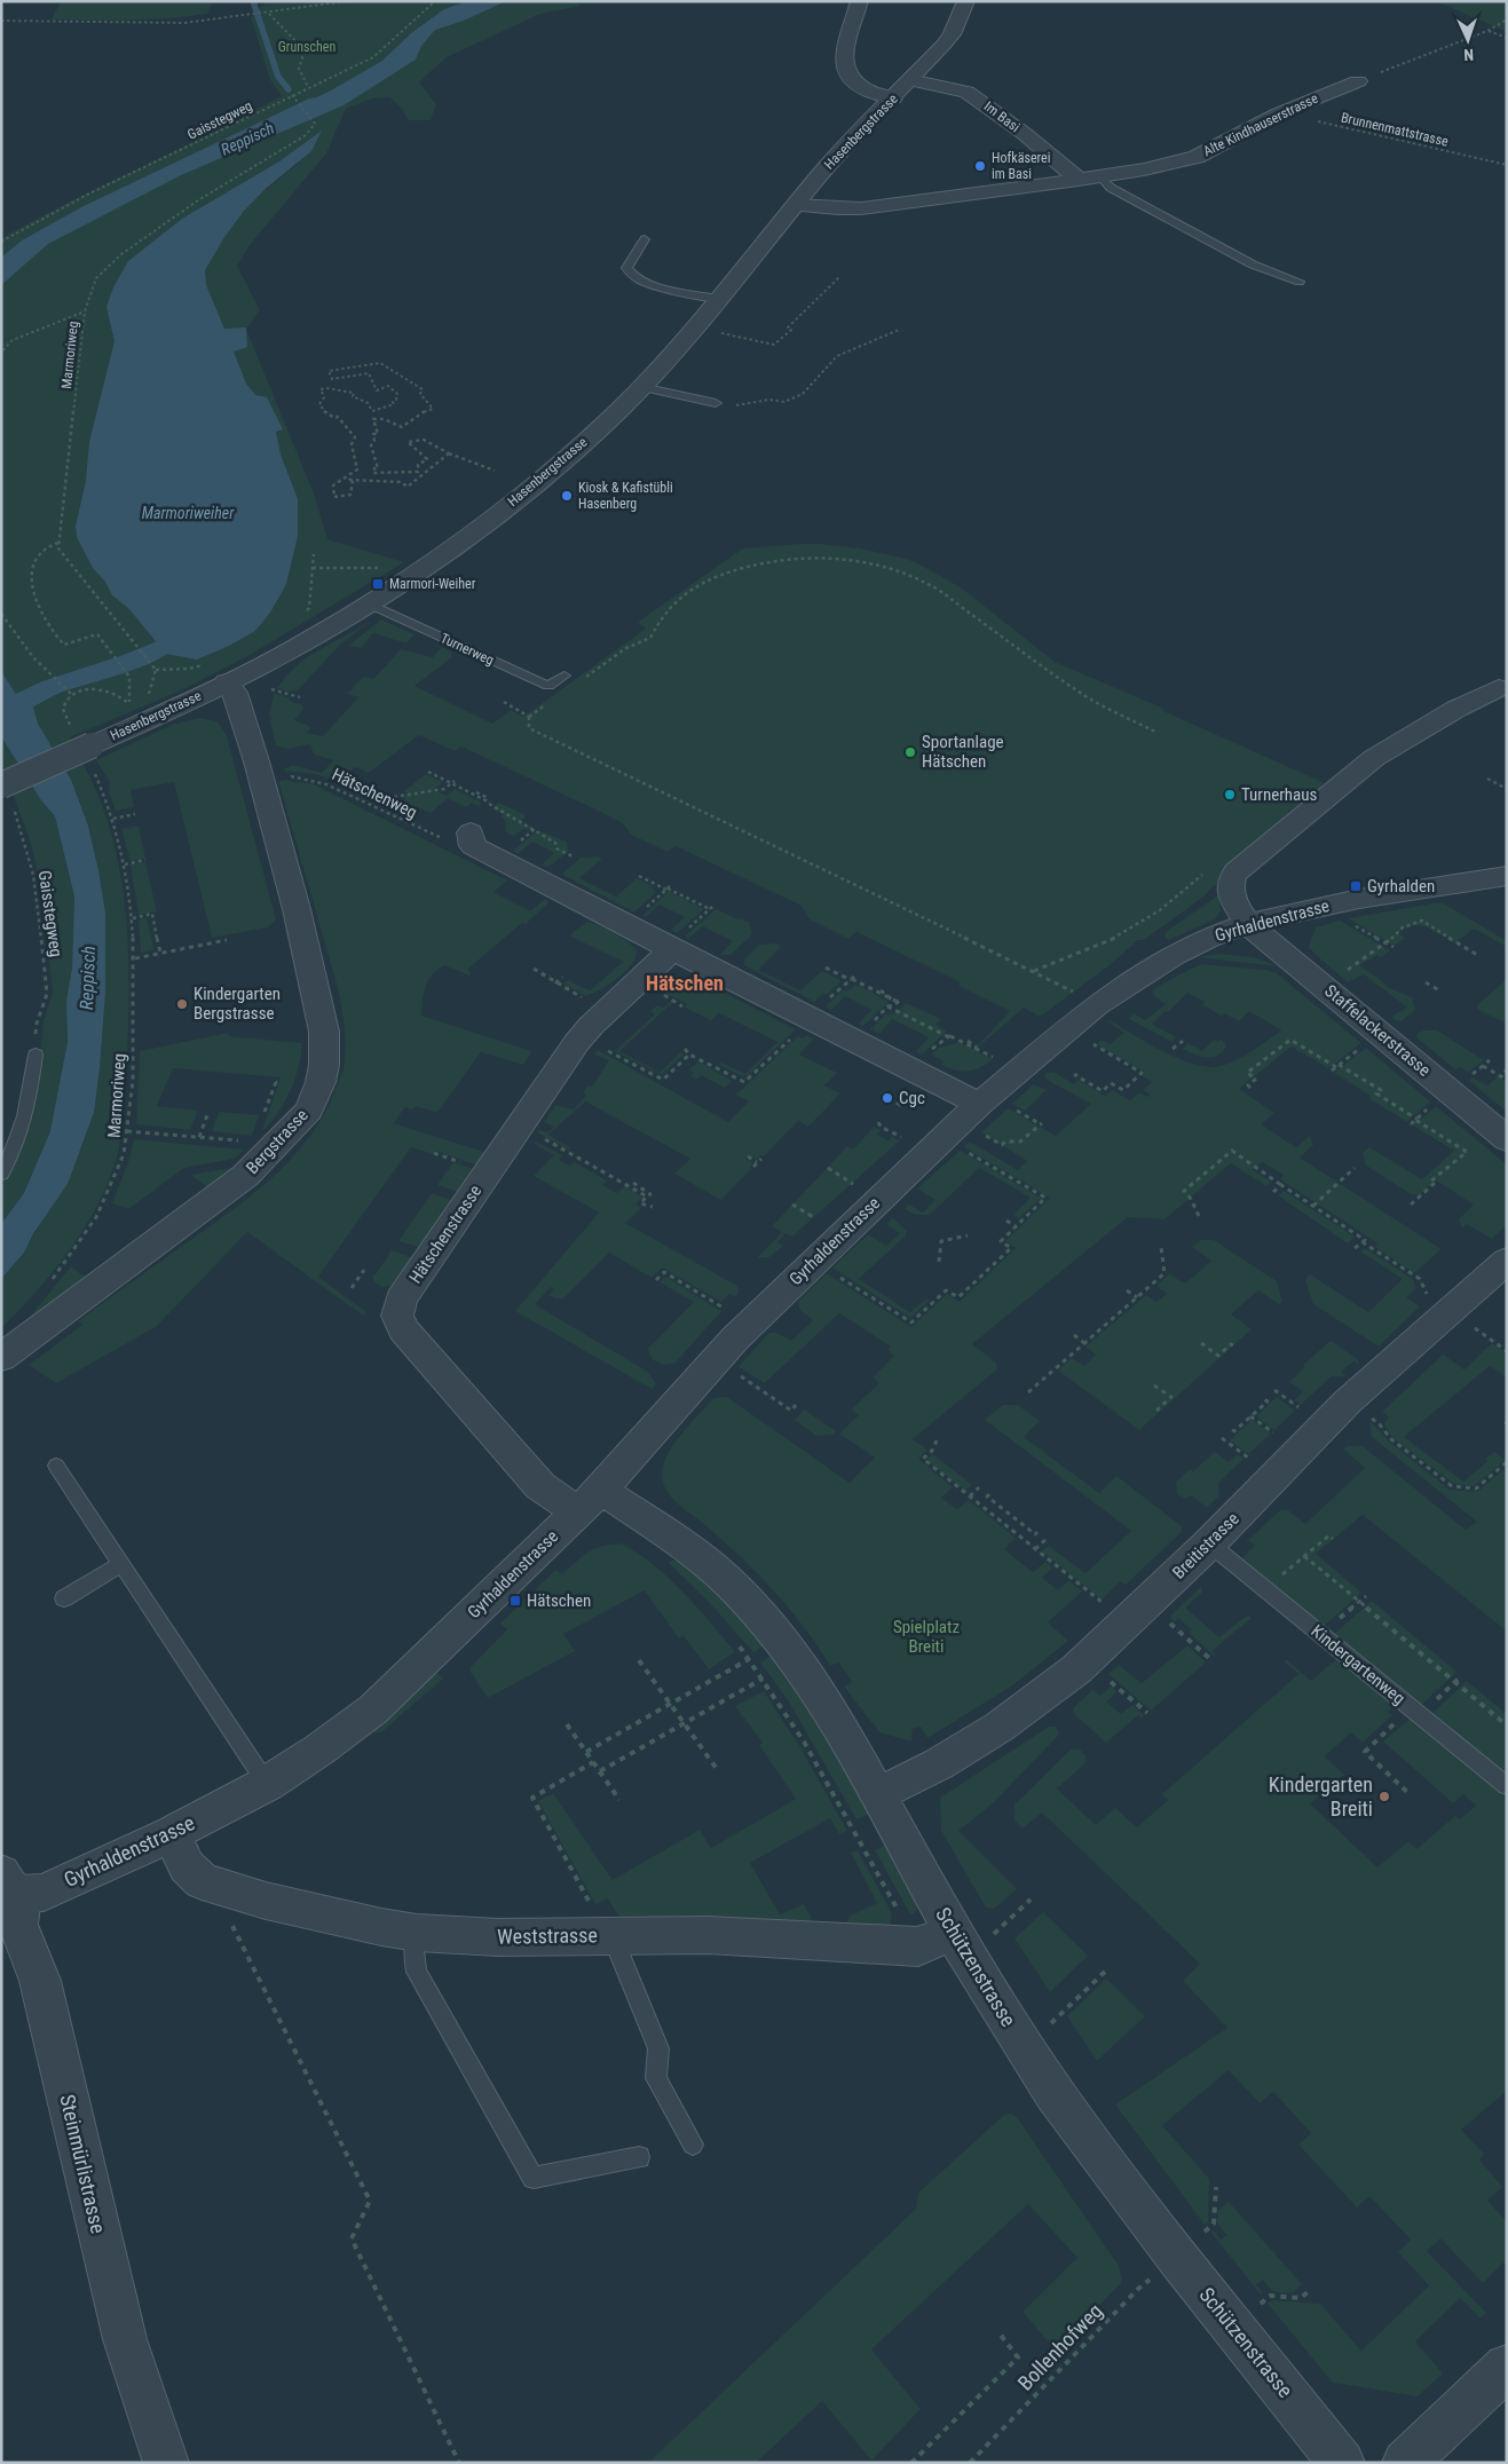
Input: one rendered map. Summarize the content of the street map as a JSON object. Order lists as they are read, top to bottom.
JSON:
{
  "streets": {
    "street": [
      "Im Basi",
      "Alte Kindhauserstrasse",
      "Hasenbergstrasse",
      "Gyrhaldenstrasse",
      "Staffelackerstrasse",
      "Bergstrasse",
      "Hätschenstrasse",
      "Breitistrasse",
      "Weststrasse",
      "Schützenstrasse",
      "Steinmürlistrasse"
    ],
    "lane": ["Turnerweg", "Kindergartenweg"],
    "path": [
      "Gaisstegweg",
      "Brunnenmattstrasse",
      "Marmoriweg",
      "Hätschenweg",
      "Bollenhofweg"
    ]
  },
  "crossings": [
    ["Im Basi", "Alte Kindhauserstrasse"],
    ["Im Basi", "Hasenbergstrasse"],
    ["Gaisstegweg", "Hasenbergstrasse"],
    ["Gaisstegweg", "Marmoriweg"],
    ["Alte Kindhauserstrasse", "Brunnenmattstrasse"],
    ["Alte Kindhauserstrasse", "Hasenbergstrasse"],
    ["Hasenbergstrasse", "Turnerweg"],
    ["Hasenbergstrasse", "Bergstrasse"],
    ["Hätschenweg", "Bergstrasse"],
    ["Gyrhaldenstrasse", "Staffelackerstrasse"],
    ["Gyrhaldenstrasse", "Hätschenstrasse"],
    ["Gyrhaldenstrasse", "Weststrasse"],
    ["Gyrhaldenstrasse", "Schützenstrasse"],
    ["Gyrhaldenstrasse", "Steinmürlistrasse"],
    ["Hätschenstrasse", "Schützenstrasse"],
    ["Breitistrasse", "Kindergartenweg"],
    ["Breitistrasse", "Schützenstrasse"],
    ["Weststrasse", "Schützenstrasse"],
    ["Schützenstrasse", "Bollenhofweg"]
  ],
  "districts": ["Hätschen"],
  "water": ["Reppisch", "Marmoriweiher"],
  "parks": ["Grunschen", "Spielplatz Breiti"],
  "places": {
    "other": [
      "Hofkäserei im Basi",
      "Kiosk & Kafistübli Hasenberg",
      "Sportanlage Hätschen",
      "Turnerhaus",
      "Kindergarten Bergstrasse",
      "Cgc",
      "Kindergarten Breiti"
    ],
    "transit": ["Marmori-Weiher", "Gyrhalden", "Hätschen"]
  },
  "north": "bottom"
}
